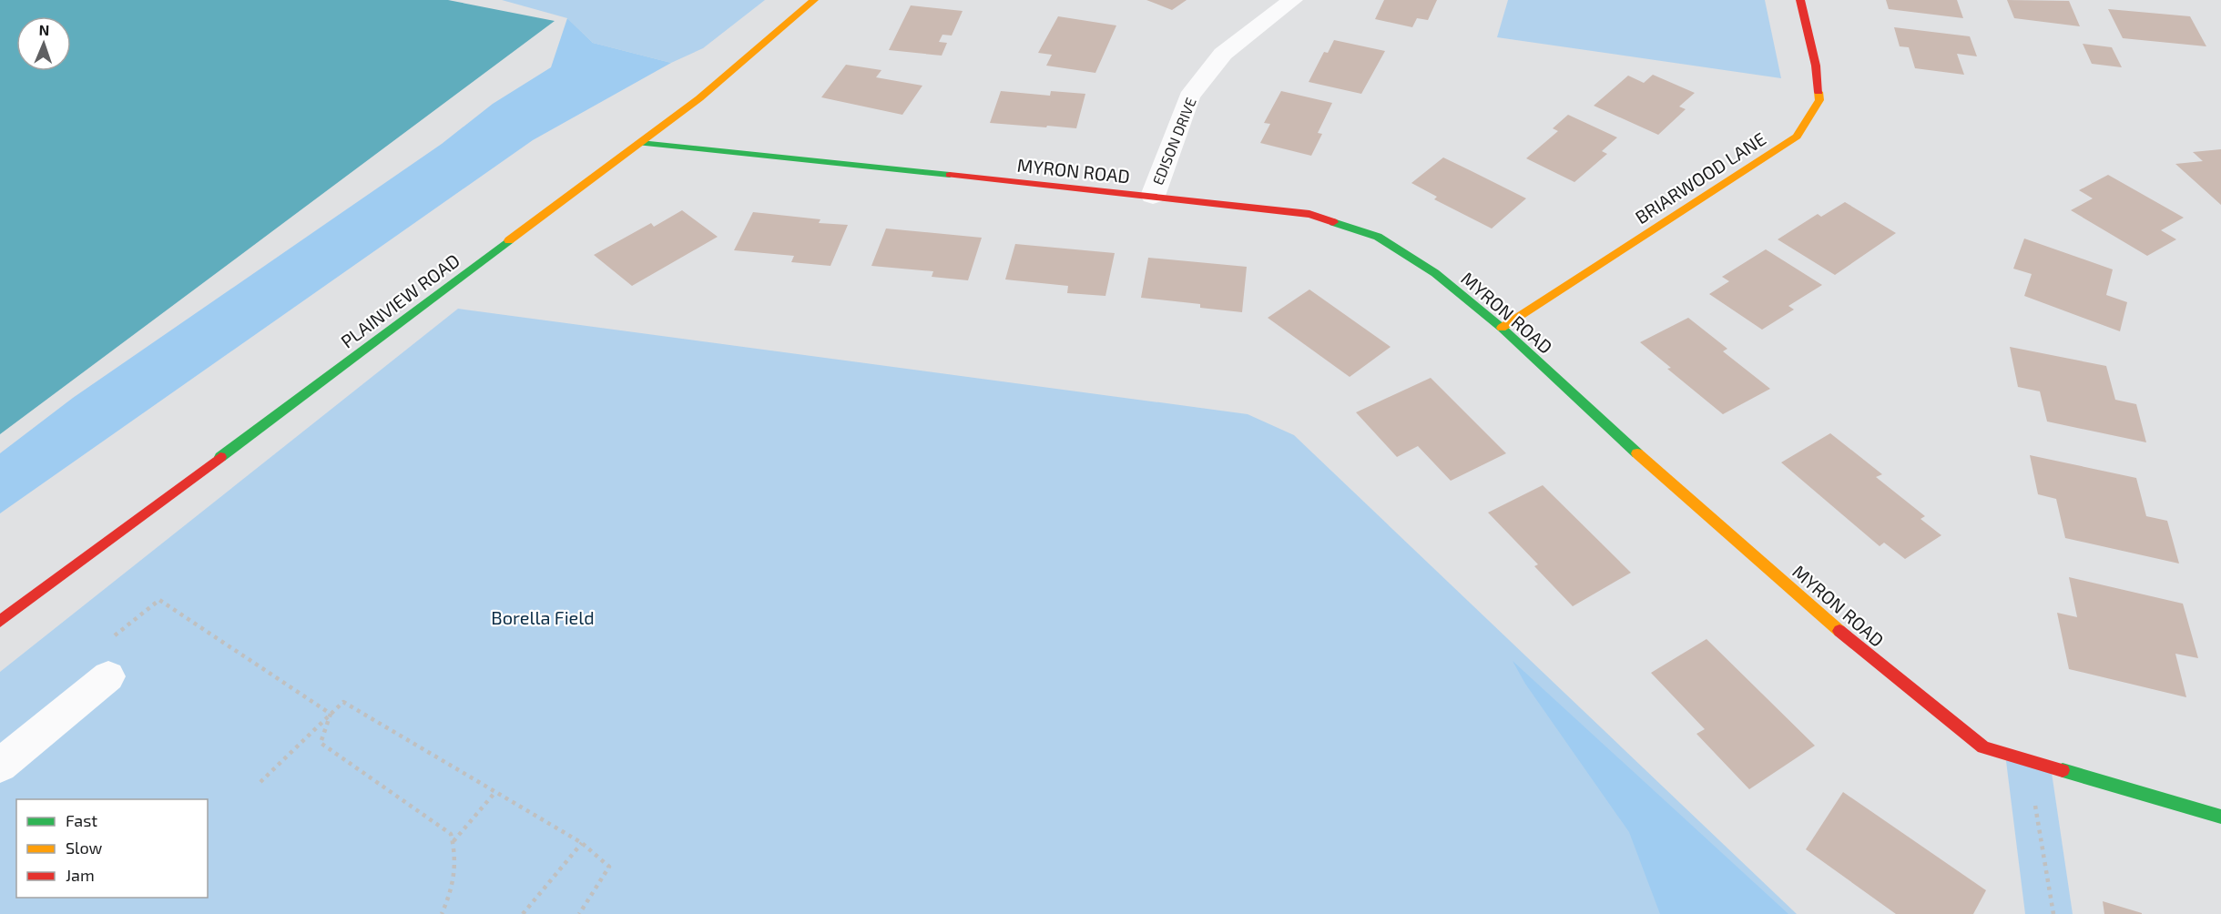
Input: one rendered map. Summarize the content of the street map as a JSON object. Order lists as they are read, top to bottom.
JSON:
{
  "streets": {
    "street": [
      "EDISON DRIVE",
      "MYRON ROAD",
      "BRIARWOOD LANE",
      "PLAINVIEW ROAD"
    ]
  },
  "crossings": [
    ["EDISON DRIVE", "MYRON ROAD"],
    ["MYRON ROAD", "BRIARWOOD LANE"],
    ["MYRON ROAD", "PLAINVIEW ROAD"]
  ],
  "parks": ["Borella Field"],
  "legend": ["Fast", "Slow", "Jam"],
  "north": "top"
}
